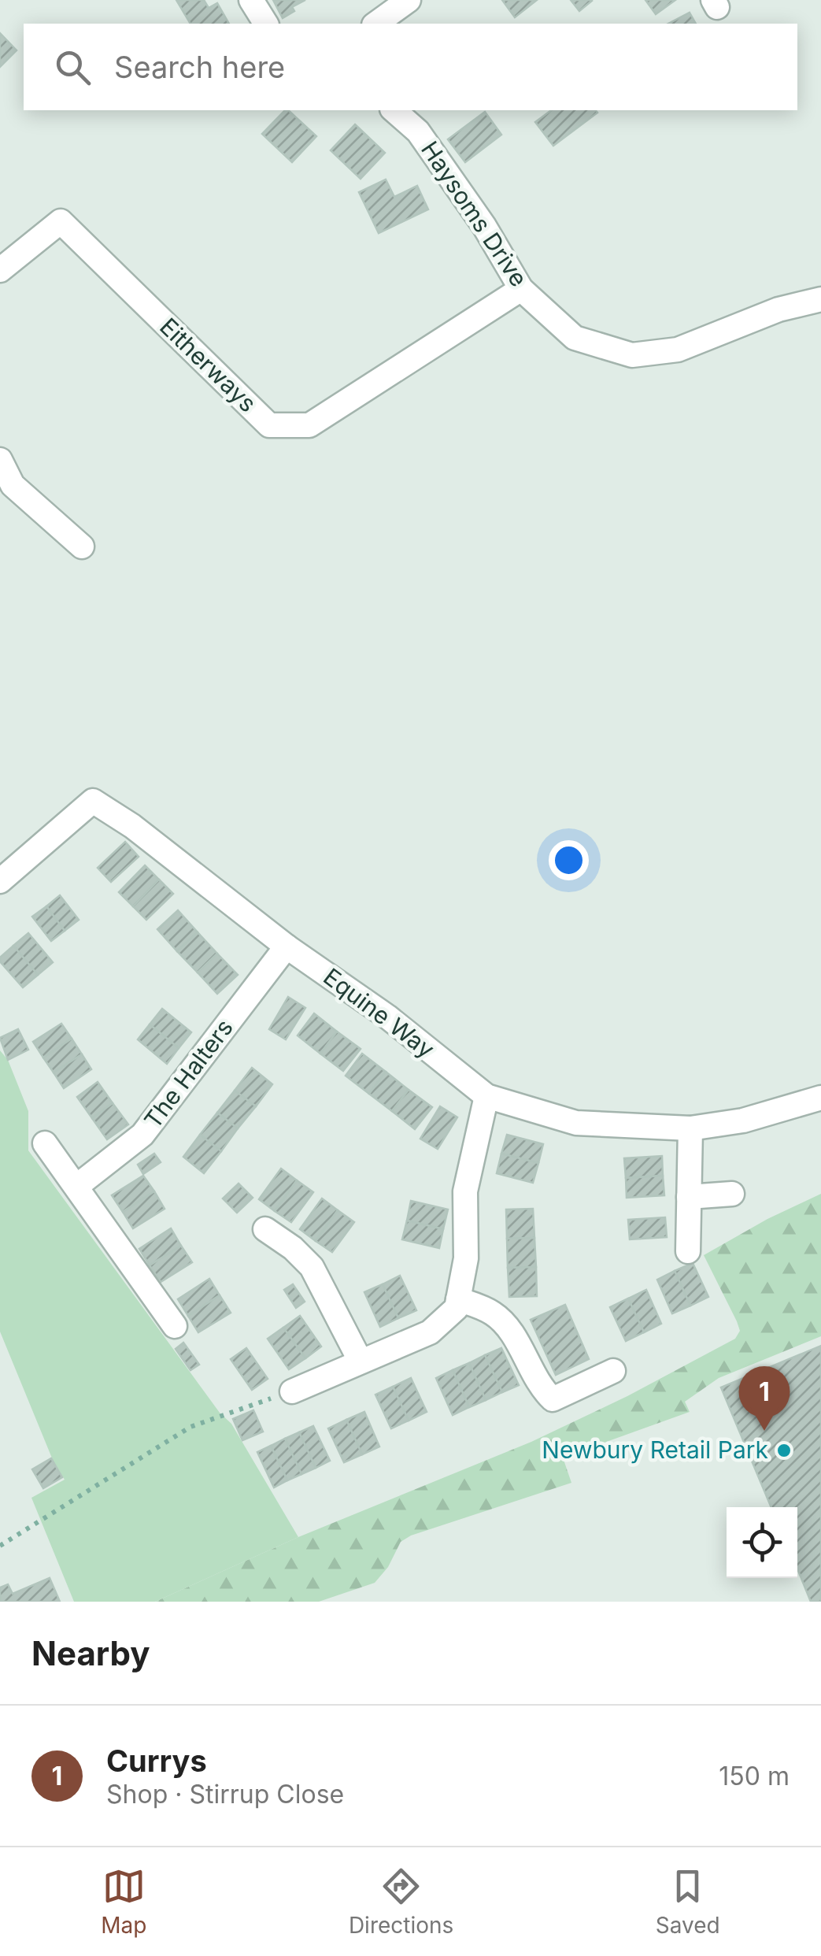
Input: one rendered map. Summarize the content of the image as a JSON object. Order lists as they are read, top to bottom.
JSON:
{
  "streets": {
    "street": [
      "Haysoms Drive",
      "Eitherways",
      "Equine Way",
      "The Halters"
    ]
  },
  "crossings": [
    ["Haysoms Drive", "Eitherways"],
    ["Equine Way", "The Halters"]
  ],
  "places": ["Newbury Retail Park"],
  "page": {
    "search": "Search here",
    "pins": "1",
    "heading": "Nearby",
    "list": [
      {
        "mark": "1",
        "name": "Currys",
        "note": "Shop · Stirrup Close",
        "value": "150 m"
      }
    ],
    "nav": ["Map", "Directions", "Saved"]
  }
}
